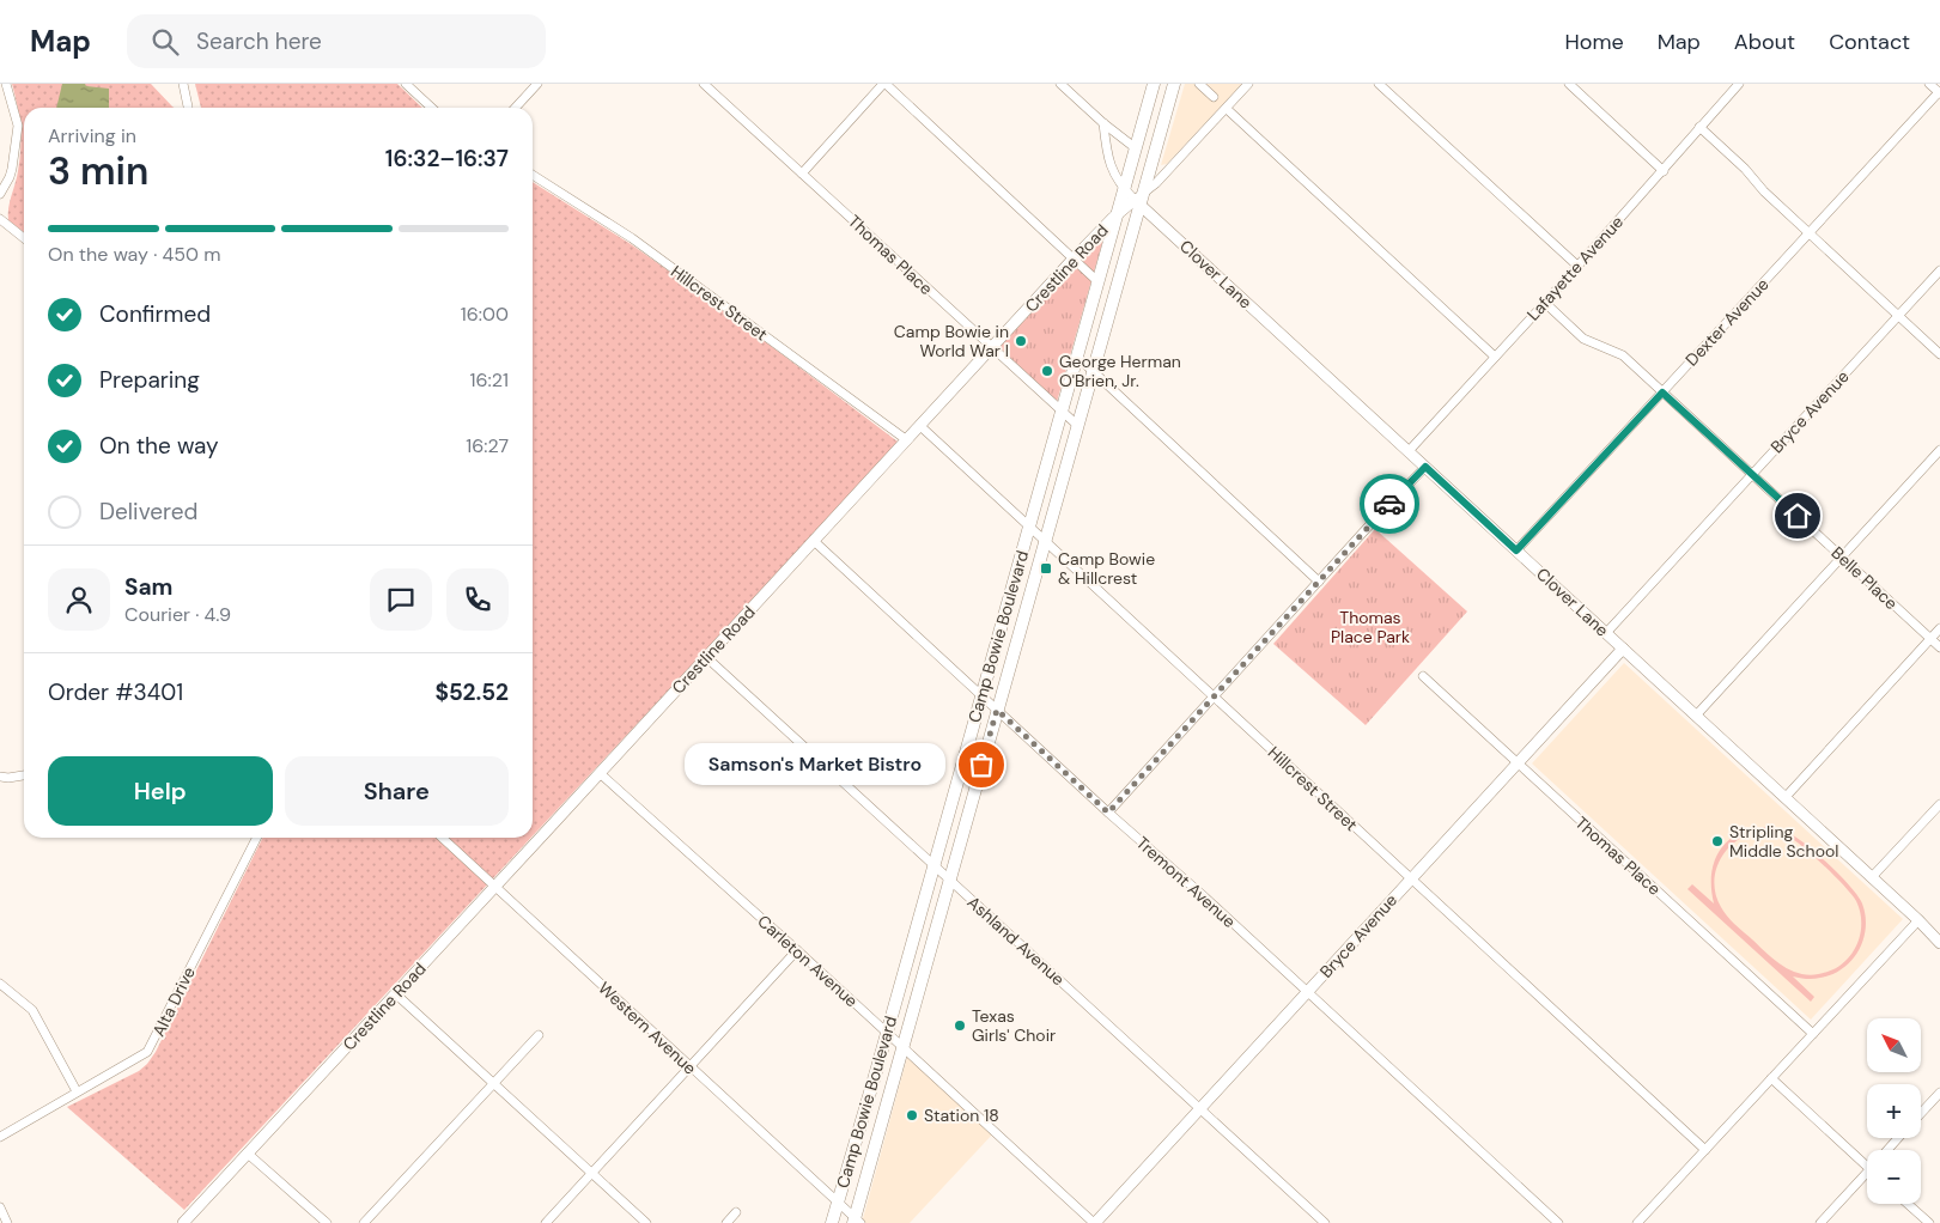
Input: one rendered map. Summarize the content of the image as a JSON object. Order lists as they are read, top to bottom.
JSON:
{
  "streets": {
    "main road": ["Camp Bowie Boulevard"],
    "street": [
      "Thomas Place",
      "Crestline Road",
      "Lafayette Avenue",
      "Clover Lane",
      "Hillcrest Street",
      "Dexter Avenue",
      "Bryce Avenue",
      "Belle Place",
      "Tremont Avenue",
      "Ashland Avenue",
      "Carleton Avenue",
      "Alta Drive",
      "Western Avenue"
    ]
  },
  "crossings": [
    ["Thomas Place", "Crestline Road"],
    ["Thomas Place", "Bryce Avenue"],
    ["Thomas Place", "Camp Bowie Boulevard"],
    ["Crestline Road", "Clover Lane"],
    ["Crestline Road", "Hillcrest Street"],
    ["Crestline Road", "Camp Bowie Boulevard"],
    ["Crestline Road", "Tremont Avenue"],
    ["Crestline Road", "Ashland Avenue"],
    ["Crestline Road", "Carleton Avenue"],
    ["Crestline Road", "Western Avenue"],
    ["Lafayette Avenue", "Clover Lane"],
    ["Lafayette Avenue", "Belle Place"],
    ["Clover Lane", "Dexter Avenue"],
    ["Clover Lane", "Bryce Avenue"],
    ["Clover Lane", "Camp Bowie Boulevard"],
    ["Hillcrest Street", "Bryce Avenue"],
    ["Hillcrest Street", "Camp Bowie Boulevard"],
    ["Dexter Avenue", "Belle Place"],
    ["Bryce Avenue", "Belle Place"],
    ["Bryce Avenue", "Tremont Avenue"],
    ["Bryce Avenue", "Ashland Avenue"],
    ["Bryce Avenue", "Carleton Avenue"],
    ["Camp Bowie Boulevard", "Tremont Avenue"],
    ["Camp Bowie Boulevard", "Ashland Avenue"],
    ["Camp Bowie Boulevard", "Carleton Avenue"],
    ["Camp Bowie Boulevard", "Western Avenue"]
  ],
  "parks": ["Thomas Place Park"],
  "places": {
    "other": [
      "Camp Bowie in World War I",
      "George Herman O'Brien, Jr.",
      "Samson's Market Bistro",
      "Stripling Middle School",
      "Texas Girls' Choir",
      "Station 18"
    ],
    "transit": ["Camp Bowie & Hillcrest"]
  },
  "north": "top left",
  "page": {
    "header": "Map",
    "search": "Search here",
    "nav": [
      "Home",
      "Map",
      "About",
      "Contact"
    ],
    "heading": ["3 min", "Arriving in", "16:32–16:37"],
    "panel": [
      "Sam",
      "Courier · 4.9",
      "Order #3401",
      "$52.52"
    ],
    "bar": "On the way · 450 m",
    "list": [
      ["Confirmed", "16:00"],
      ["Preparing", "16:21"],
      ["On the way", "16:27"],
      "Delivered"
    ],
    "bubble": "Samson's Market Bistro",
    "buttons": ["Help", "Share"],
    "map_buttons": ["+", "−"]
  }
}
